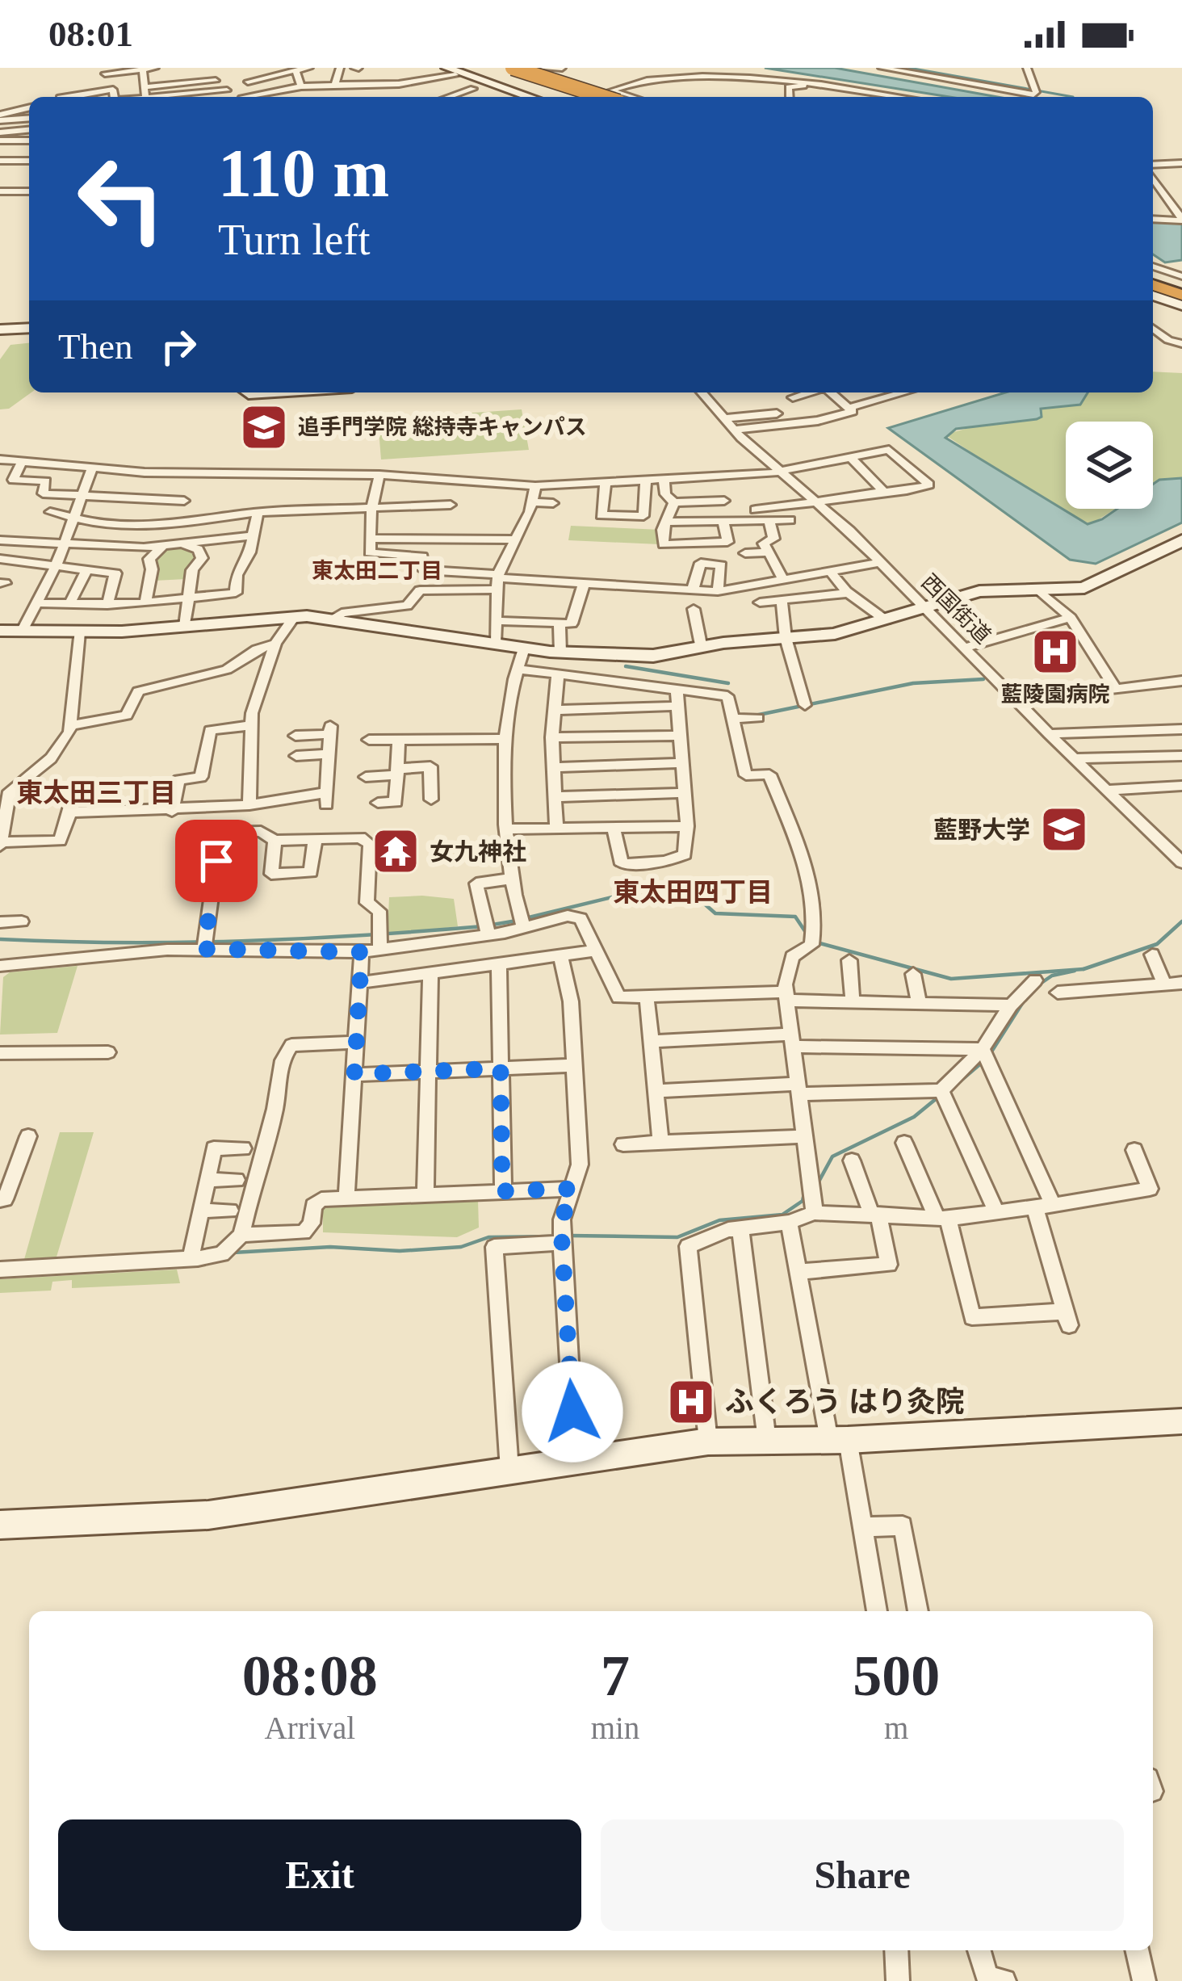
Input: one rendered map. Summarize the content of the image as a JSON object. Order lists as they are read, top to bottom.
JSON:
{
  "streets": {
    "street": ["西国街道"]
  },
  "districts": ["東太田二丁目", "東太田三丁目", "東太田四丁目"],
  "places": {
    "school or university": ["追手門学院 総持寺キャンパス", "藍野大学"],
    "hospital": ["藍陵園病院", "ふくろう はり灸院"],
    "temple": ["女九神社"]
  },
  "page": {
    "status": "08:01",
    "turn": ["110 m", "Turn left"],
    "then": "Then",
    "eta": [
      "08:08",
      "Arrival",
      "7",
      "min",
      "500",
      "m"
    ],
    "buttons": ["Exit", "Share"]
  }
}
